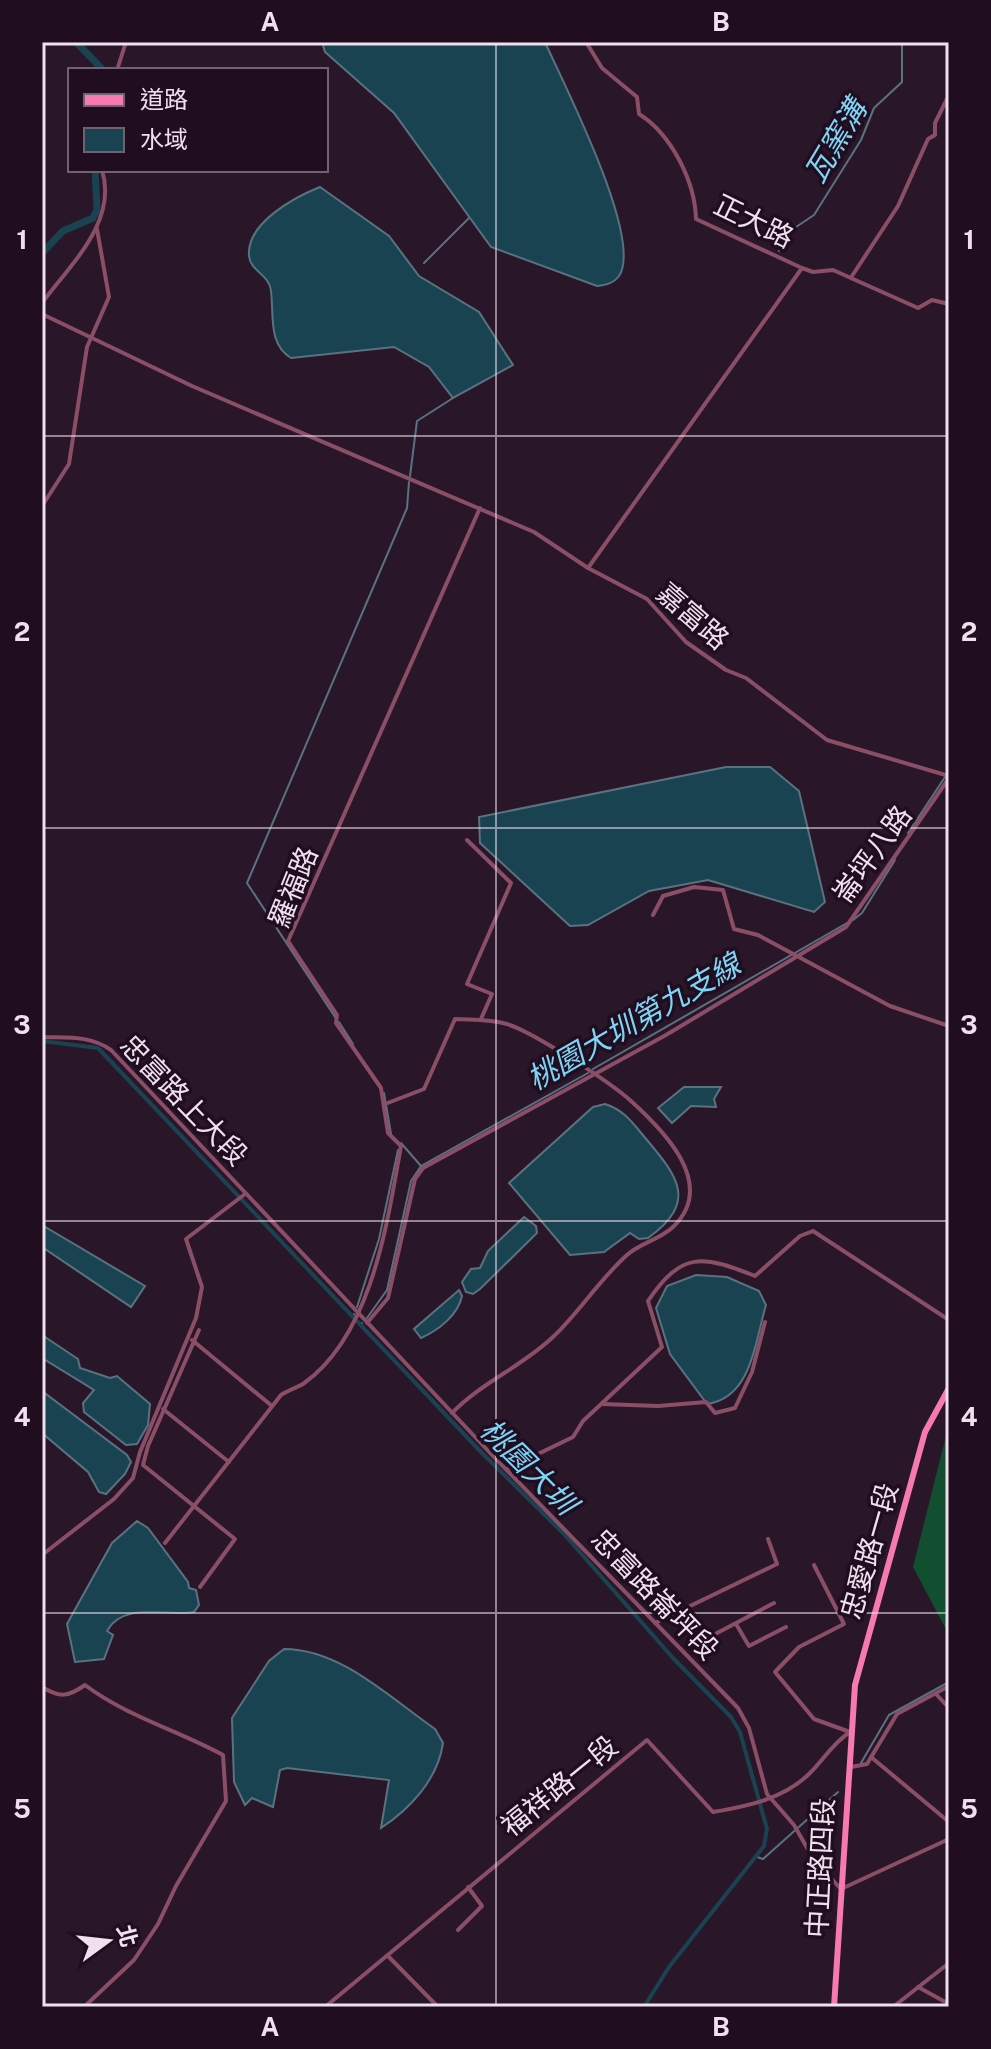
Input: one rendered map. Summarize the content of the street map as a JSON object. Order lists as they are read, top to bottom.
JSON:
{
  "streets": {
    "main road": ["忠愛路一段", "中正路四段"],
    "street": [
      "正大路",
      "嘉富路",
      "崙坪八路",
      "羅福路",
      "忠富路上大段",
      "忠富路崙坪段",
      "福祥路一段"
    ]
  },
  "crossings": [
    ["嘉富路", "崙坪八路"],
    ["嘉富路", "羅福路"],
    ["崙坪八路", "忠富路崙坪段"],
    ["羅福路", "忠富路崙坪段"],
    ["忠富路上大段", "忠富路崙坪段"],
    ["忠愛路一段", "中正路四段"]
  ],
  "water": ["瓦窯溝", "桃園大圳第九支線", "桃園大圳"],
  "legend": ["道路", "水域"],
  "north": "right",
  "grid": {
    "columns": ["A", "B"],
    "rows": [
      "1",
      "2",
      "3",
      "4",
      "5"
    ]
  }
}
